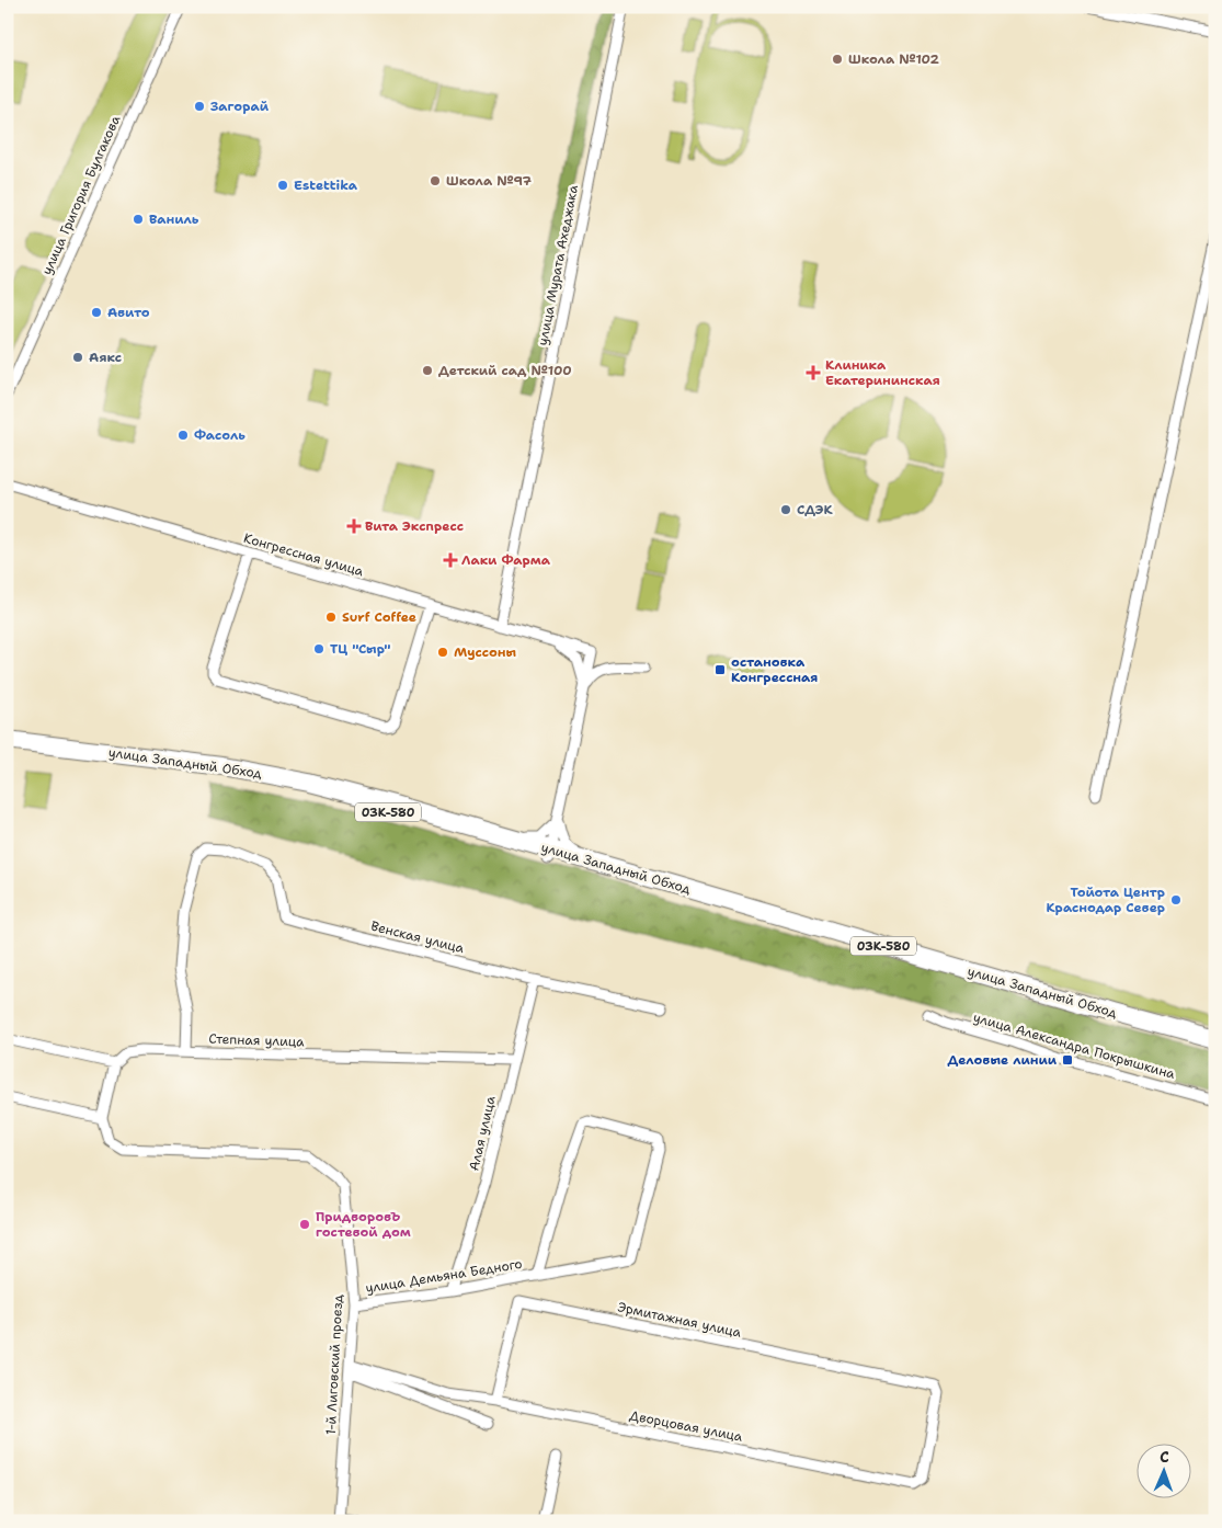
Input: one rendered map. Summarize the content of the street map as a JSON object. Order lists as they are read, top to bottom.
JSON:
{
  "streets": {
    "highway": ["улица Западный Обход", "03К-580"],
    "street": [
      "улица Григория Булгакова",
      "улица Мурата Ахеджака",
      "Конгрессная улица",
      "Венская улица",
      "Степная улица",
      "улица Александра Покрышкина",
      "Алая улица",
      "улица Демьяна Бедного",
      "Эрмитажная улица",
      "1-й Лиговский проезд",
      "Дворцовая улица"
    ]
  },
  "crossings": [
    ["улица Мурата Ахеджака", "Конгрессная улица"],
    ["Венская улица", "Степная улица"],
    ["Венская улица", "Алая улица"],
    ["Степная улица", "Алая улица"],
    ["Алая улица", "улица Демьяна Бедного"],
    ["улица Демьяна Бедного", "1-й Лиговский проезд"],
    ["Эрмитажная улица", "Дворцовая улица"],
    ["1-й Лиговский проезд", "Дворцовая улица"]
  ],
  "places": {
    "other": [
      "Школа №102",
      "Загорай",
      "Школа №97",
      "Estettika",
      "Ваниль",
      "Авито",
      "Аякс",
      "Детский сад №100",
      "Фасоль",
      "СДЭК",
      "Surf Coffee",
      "ТЦ \"Сыр\"",
      "Муссоны",
      "Тойота Центр Краснодар Север",
      "ПридворовЪ гостевой дом"
    ],
    "health": ["Клиника Екатерининская", "Вита Экспресс", "Лаки Фарма"],
    "transit": ["остановка Конгрессная", "Деловые линии"]
  },
  "north": "top"
}
